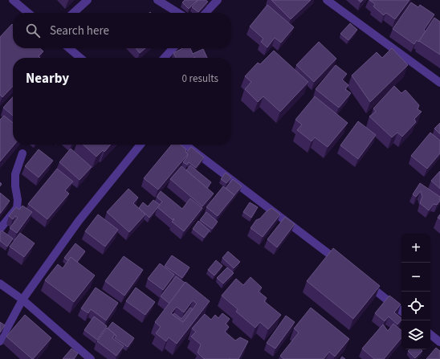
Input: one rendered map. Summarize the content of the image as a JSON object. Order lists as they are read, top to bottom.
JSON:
{
  "page": {
    "search": "Search here",
    "heading": ["Nearby", "0 results"],
    "map_buttons": ["+", "−"]
  }
}
